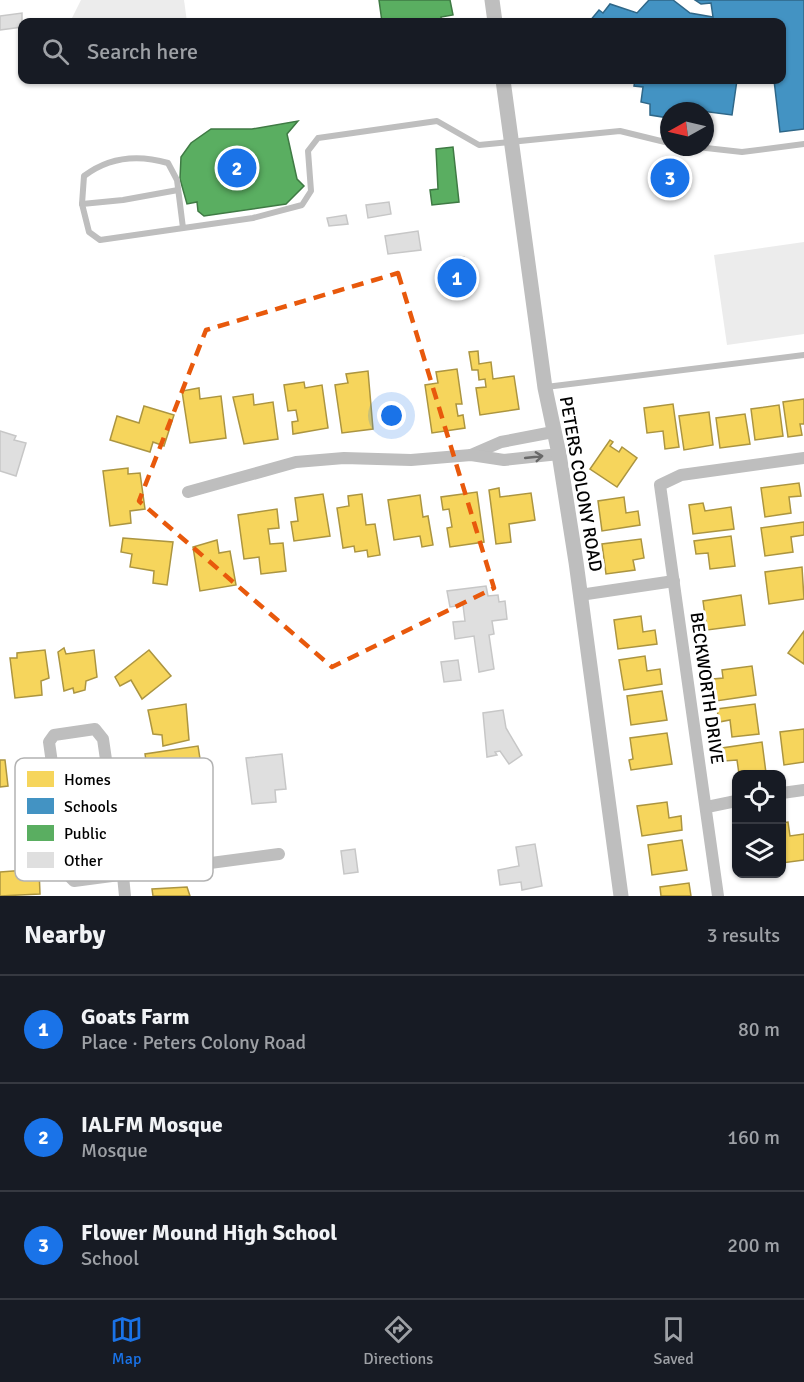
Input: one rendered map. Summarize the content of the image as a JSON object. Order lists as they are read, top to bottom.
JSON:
{
  "streets": {
    "street": ["PETERS COLONY ROAD", "BECKWORTH DRIVE"]
  },
  "legend": [
    "Homes",
    "Schools",
    "Public",
    "Other"
  ],
  "north": "left",
  "page": {
    "search": "Search here",
    "pins": ["2", "3", "1"],
    "heading": ["Nearby", "3 results"],
    "list": [
      {
        "mark": "1",
        "name": "Goats Farm",
        "note": "Place · Peters Colony Road",
        "value": "80 m"
      },
      {
        "mark": "2",
        "name": "IALFM Mosque",
        "note": "Mosque",
        "value": "160 m"
      },
      {
        "mark": "3",
        "name": "Flower Mound High School",
        "note": "School",
        "value": "200 m"
      }
    ],
    "nav": ["Map", "Directions", "Saved"]
  }
}
